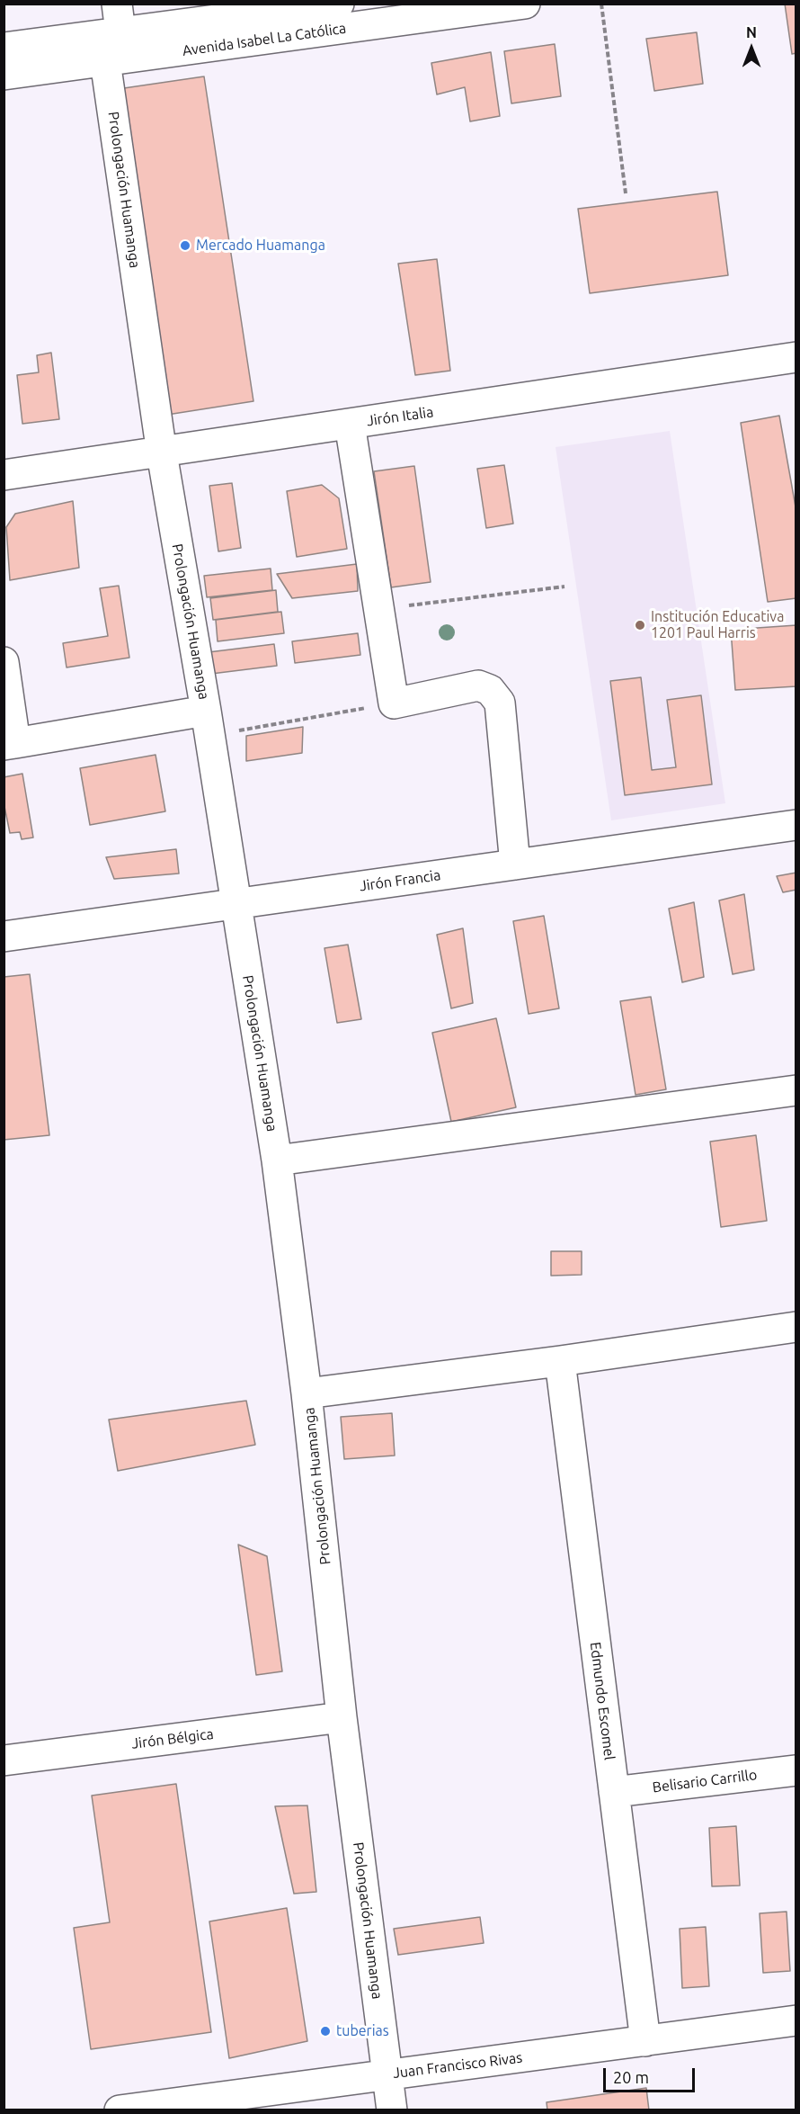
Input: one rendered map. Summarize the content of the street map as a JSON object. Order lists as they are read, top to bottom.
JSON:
{
  "streets": {
    "street": [
      "Avenida Isabel La Católica",
      "Prolongación Huamanga",
      "Jirón Italia",
      "Jirón Francia",
      "Edmundo Escomel",
      "Jirón Bélgica",
      "Belisario Carrillo",
      "Juan Francisco Rivas"
    ]
  },
  "crossings": [
    ["Avenida Isabel La Católica", "Prolongación Huamanga"],
    ["Prolongación Huamanga", "Jirón Italia"],
    ["Prolongación Huamanga", "Jirón Francia"],
    ["Prolongación Huamanga", "Jirón Bélgica"],
    ["Prolongación Huamanga", "Juan Francisco Rivas"],
    ["Edmundo Escomel", "Belisario Carrillo"],
    ["Edmundo Escomel", "Juan Francisco Rivas"]
  ],
  "places": ["Mercado Huamanga", "Institución Educativa 1201 Paul Harris", "tuberias"],
  "scale_bar": "20 m",
  "north": "top"
}
